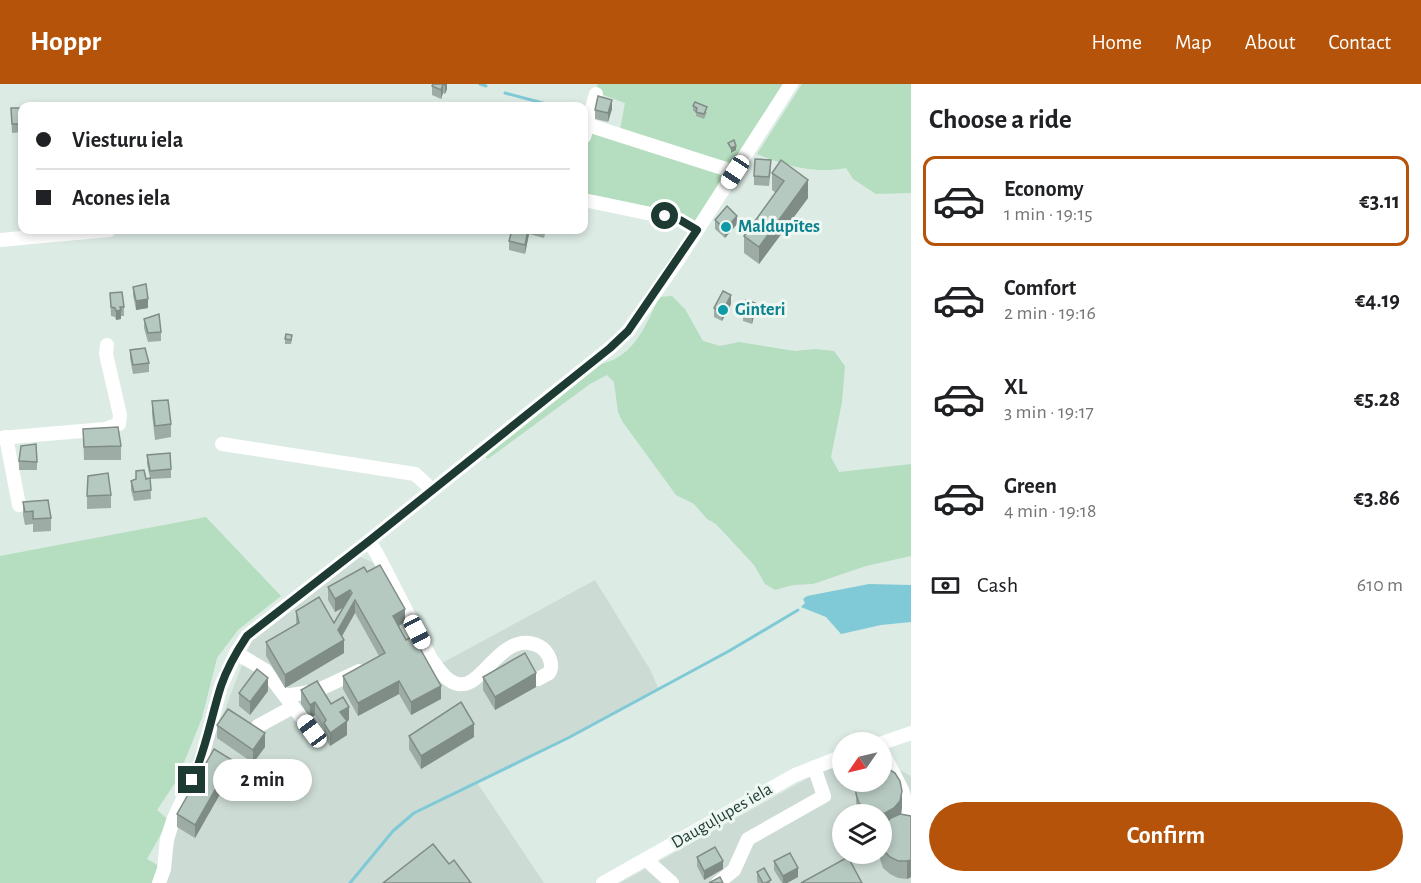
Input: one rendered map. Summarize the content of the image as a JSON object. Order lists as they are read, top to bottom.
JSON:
{
  "streets": {
    "street": ["Dauguļupes iela"]
  },
  "places": ["Maldupītes", "Ginteri"],
  "north": "bottom left",
  "page": {
    "header": "Hoppr",
    "nav": [
      "Home",
      "Map",
      "About",
      "Contact"
    ],
    "heading": "Choose a ride",
    "banner": ["Viesturu iela", "Acones iela"],
    "list": [
      {
        "name": "Economy",
        "note": "1 min · 19:15",
        "value": "€3.11"
      },
      {
        "name": "Comfort",
        "note": "2 min · 19:16",
        "value": "€4.19"
      },
      {
        "name": "XL",
        "note": "3 min · 19:17",
        "value": "€5.28"
      },
      {
        "name": "Green",
        "note": "4 min · 19:18",
        "value": "€3.86"
      }
    ],
    "pay": ["Cash", "610 m"],
    "bubble": "2 min",
    "buttons": "Confirm"
  }
}
